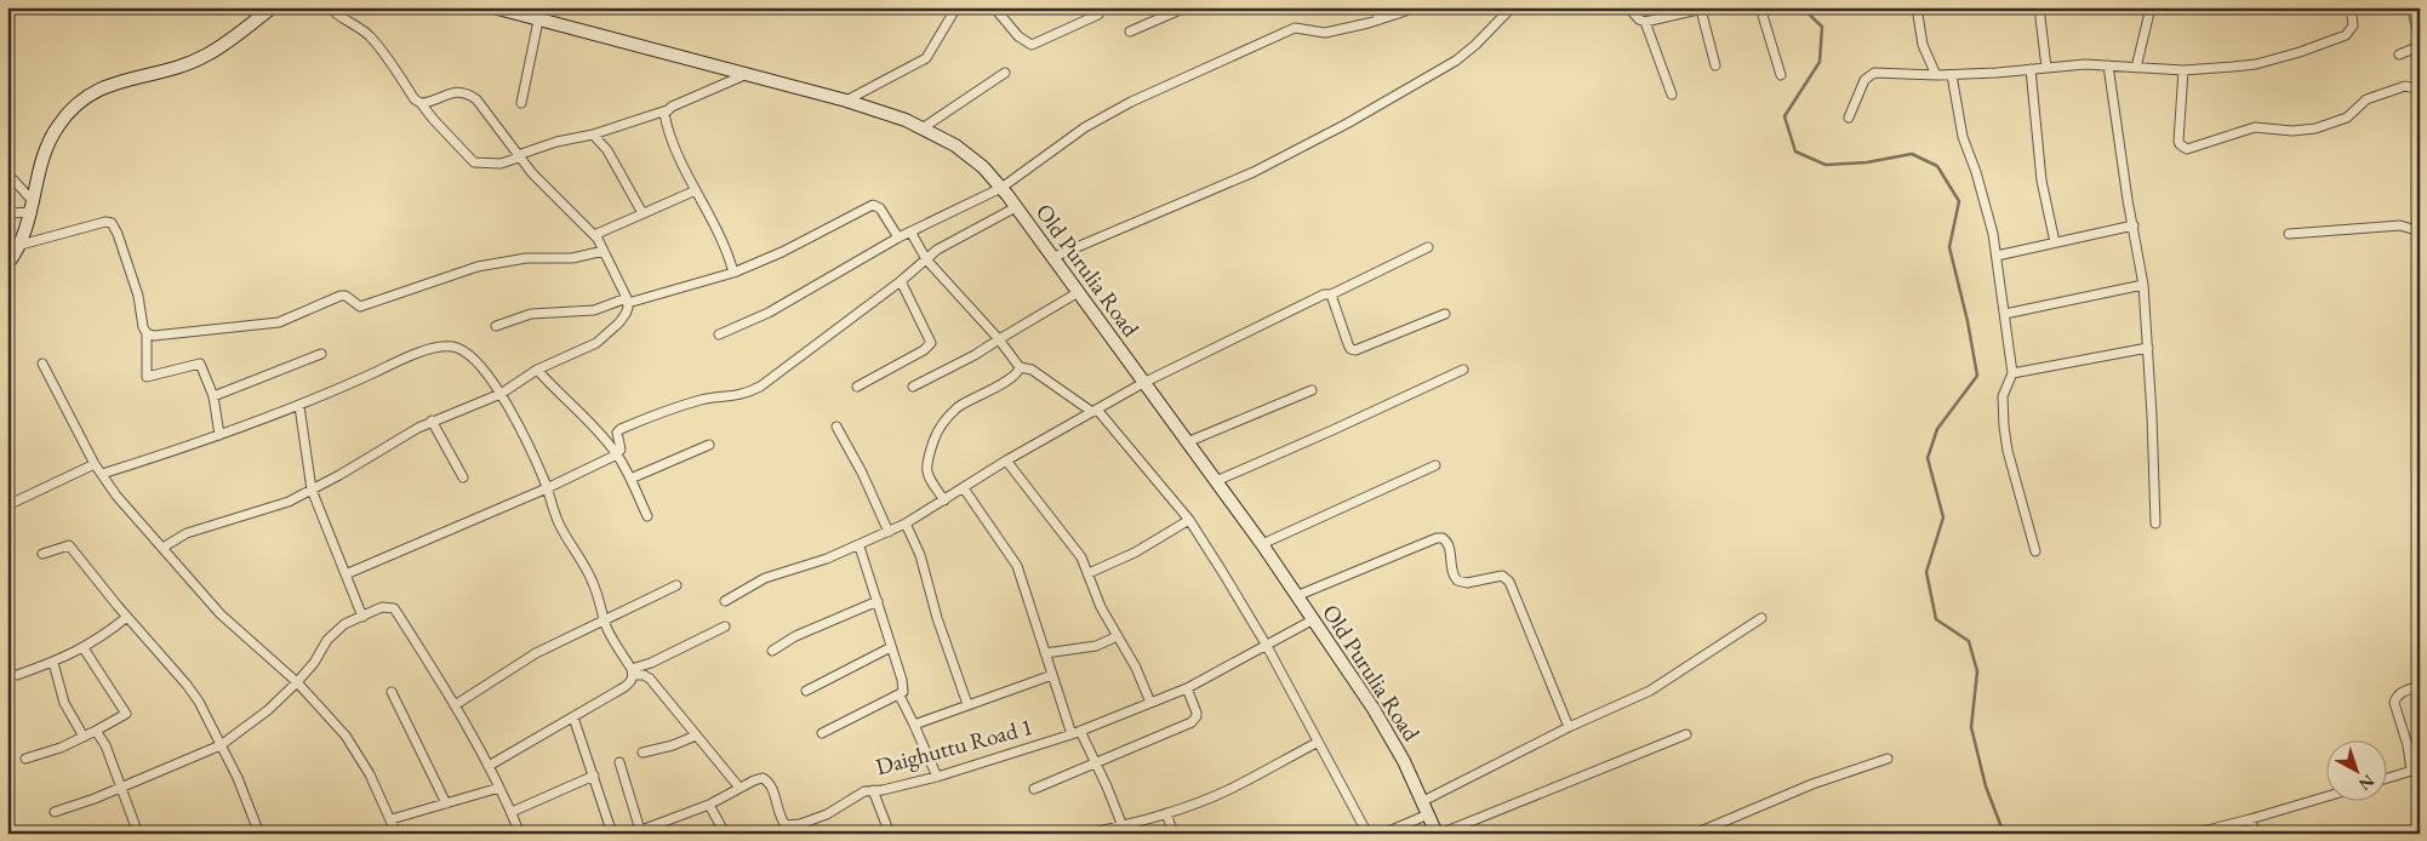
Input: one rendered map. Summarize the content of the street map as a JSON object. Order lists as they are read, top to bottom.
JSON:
{
  "streets": {
    "main road": ["Old Purulia Road"],
    "street": ["Daighuttu Road 1"]
  },
  "crossings": [
    ["Old Purulia Road", "Daighuttu Road 1"]
  ],
  "north": "bottom right"
}
